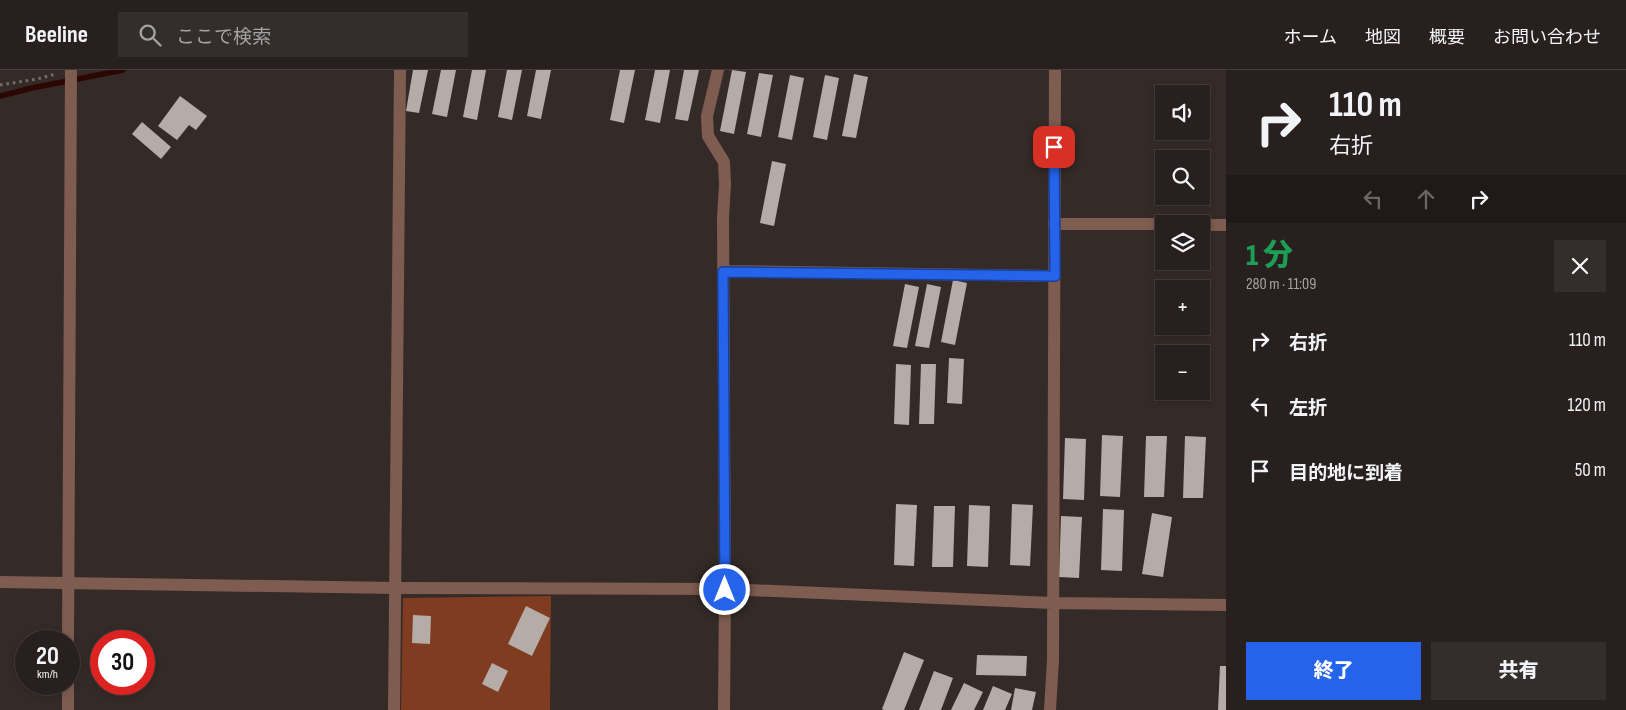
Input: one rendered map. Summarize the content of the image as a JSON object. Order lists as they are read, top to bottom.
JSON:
{
  "page": {
    "header": "Beeline",
    "search": "ここで検索",
    "nav": [
      "ホーム",
      "地図",
      "概要",
      "お問い合わせ"
    ],
    "turn": ["110 m", "右折"],
    "map_buttons": ["+", "−"],
    "heading": ["1 分", "280 m · 11:09"],
    "list": [
      {
        "name": "右折",
        "value": "110 m"
      },
      {
        "name": "左折",
        "value": "120 m"
      },
      {
        "name": "目的地に到着",
        "value": "50 m"
      }
    ],
    "speed": "20 km/h",
    "limit": "30",
    "buttons": ["終了", "共有"]
  }
}
